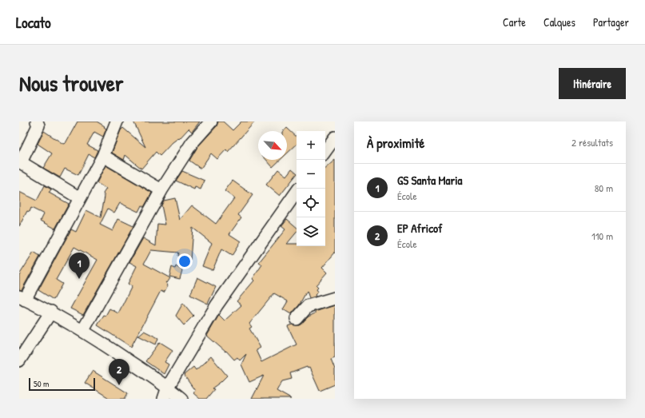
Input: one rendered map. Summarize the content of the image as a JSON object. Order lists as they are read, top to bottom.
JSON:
{
  "scale_bar": "50 m",
  "north": "bottom right",
  "page": {
    "header": "Locato",
    "nav": ["Carte", "Calques", "Partager"],
    "title": "Nous trouver",
    "buttons": "Itinéraire",
    "heading": ["À proximité", "2 résultats"],
    "map_buttons": ["+", "−"],
    "list": [
      {
        "mark": "1",
        "name": "GS Santa Maria",
        "note": "École",
        "value": "80 m"
      },
      {
        "mark": "2",
        "name": "EP Africof",
        "note": "École",
        "value": "110 m"
      }
    ],
    "pins": ["1", "2"],
    "scale": "50 m"
  }
}
